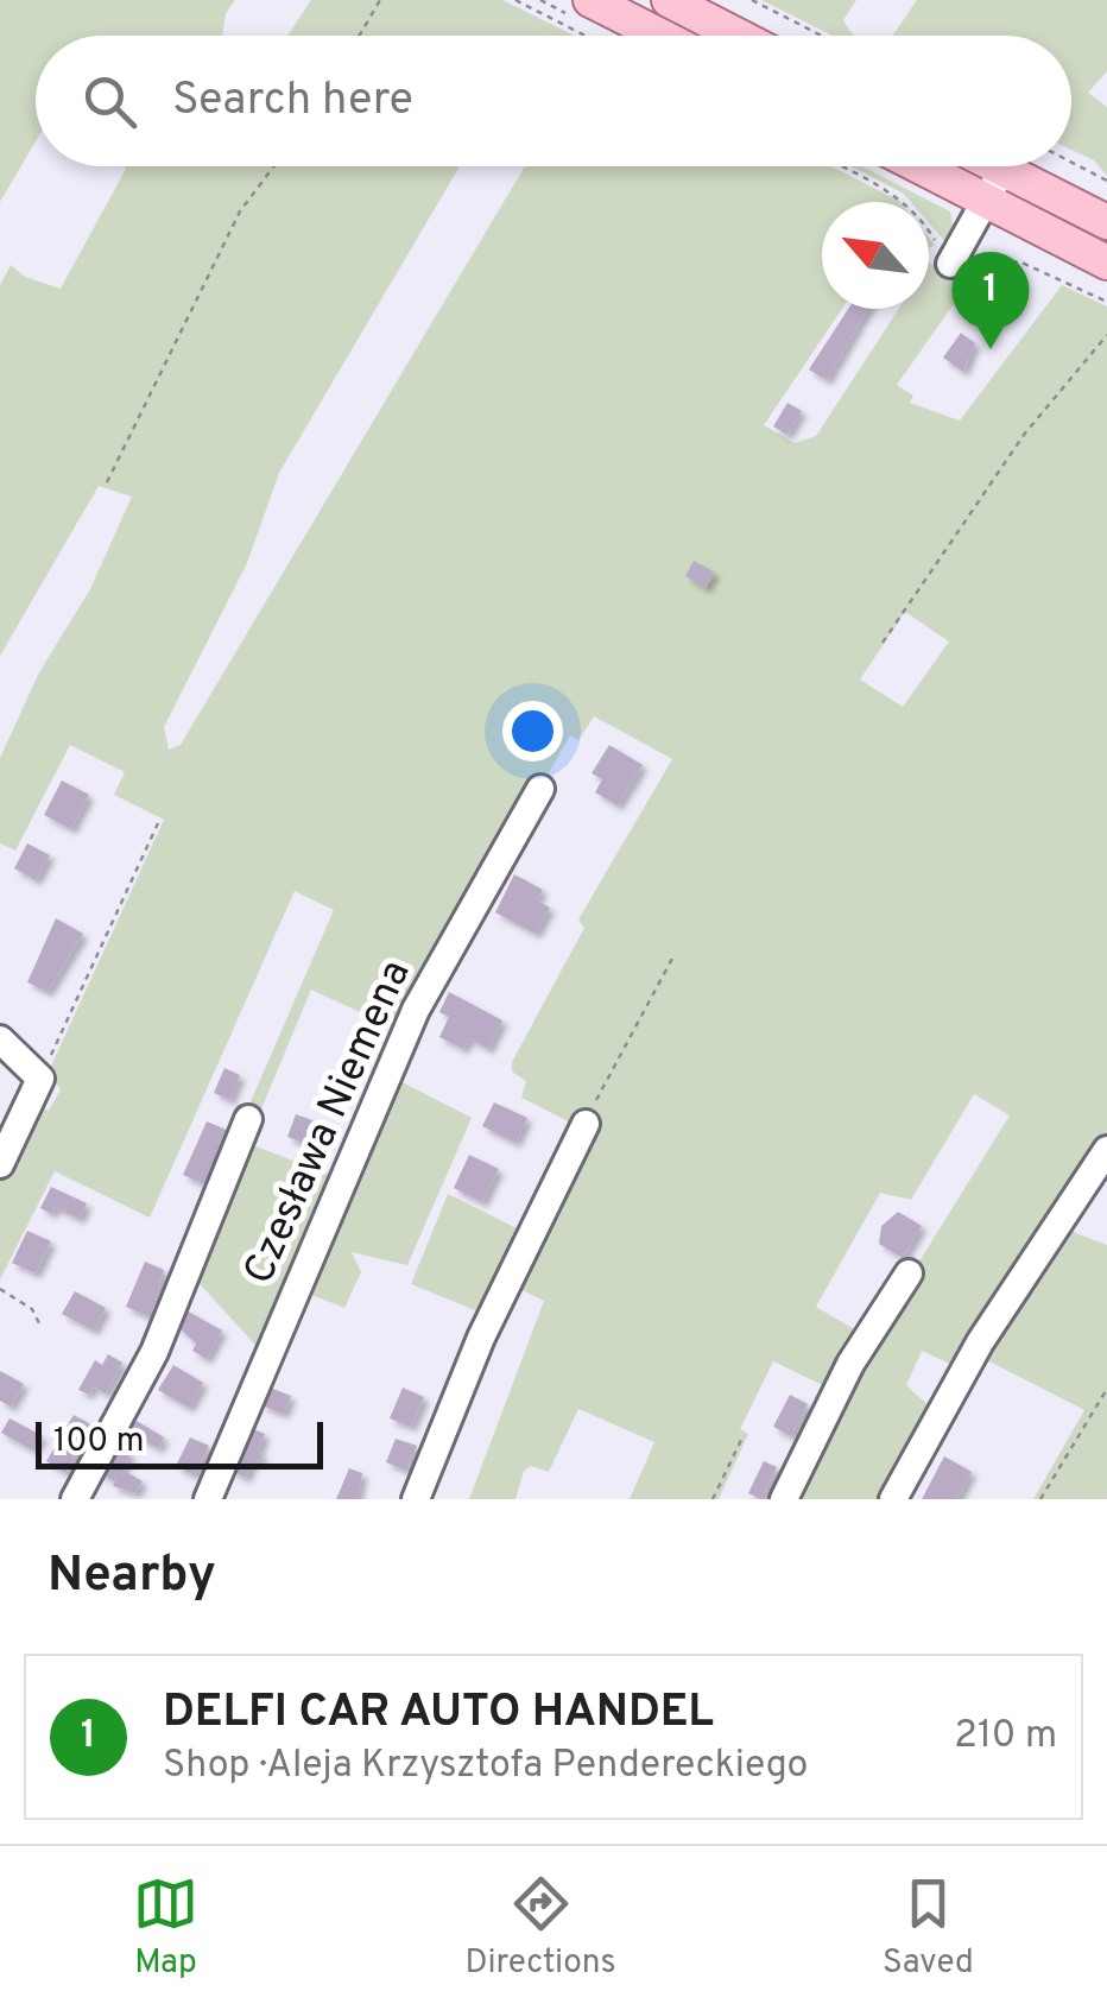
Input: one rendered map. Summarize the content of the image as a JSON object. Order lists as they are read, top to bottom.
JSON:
{
  "streets": {
    "street": ["Czesława Niemena"]
  },
  "scale_bar": "100 m",
  "north": "top left",
  "page": {
    "search": "Search here",
    "pins": "1",
    "scale": "100 m",
    "heading": "Nearby",
    "list": [
      {
        "mark": "1",
        "name": "DELFI CAR AUTO HANDEL",
        "note": "Shop · Aleja Krzysztofa Pendereckiego",
        "value": "210 m"
      }
    ],
    "nav": ["Map", "Directions", "Saved"]
  }
}
